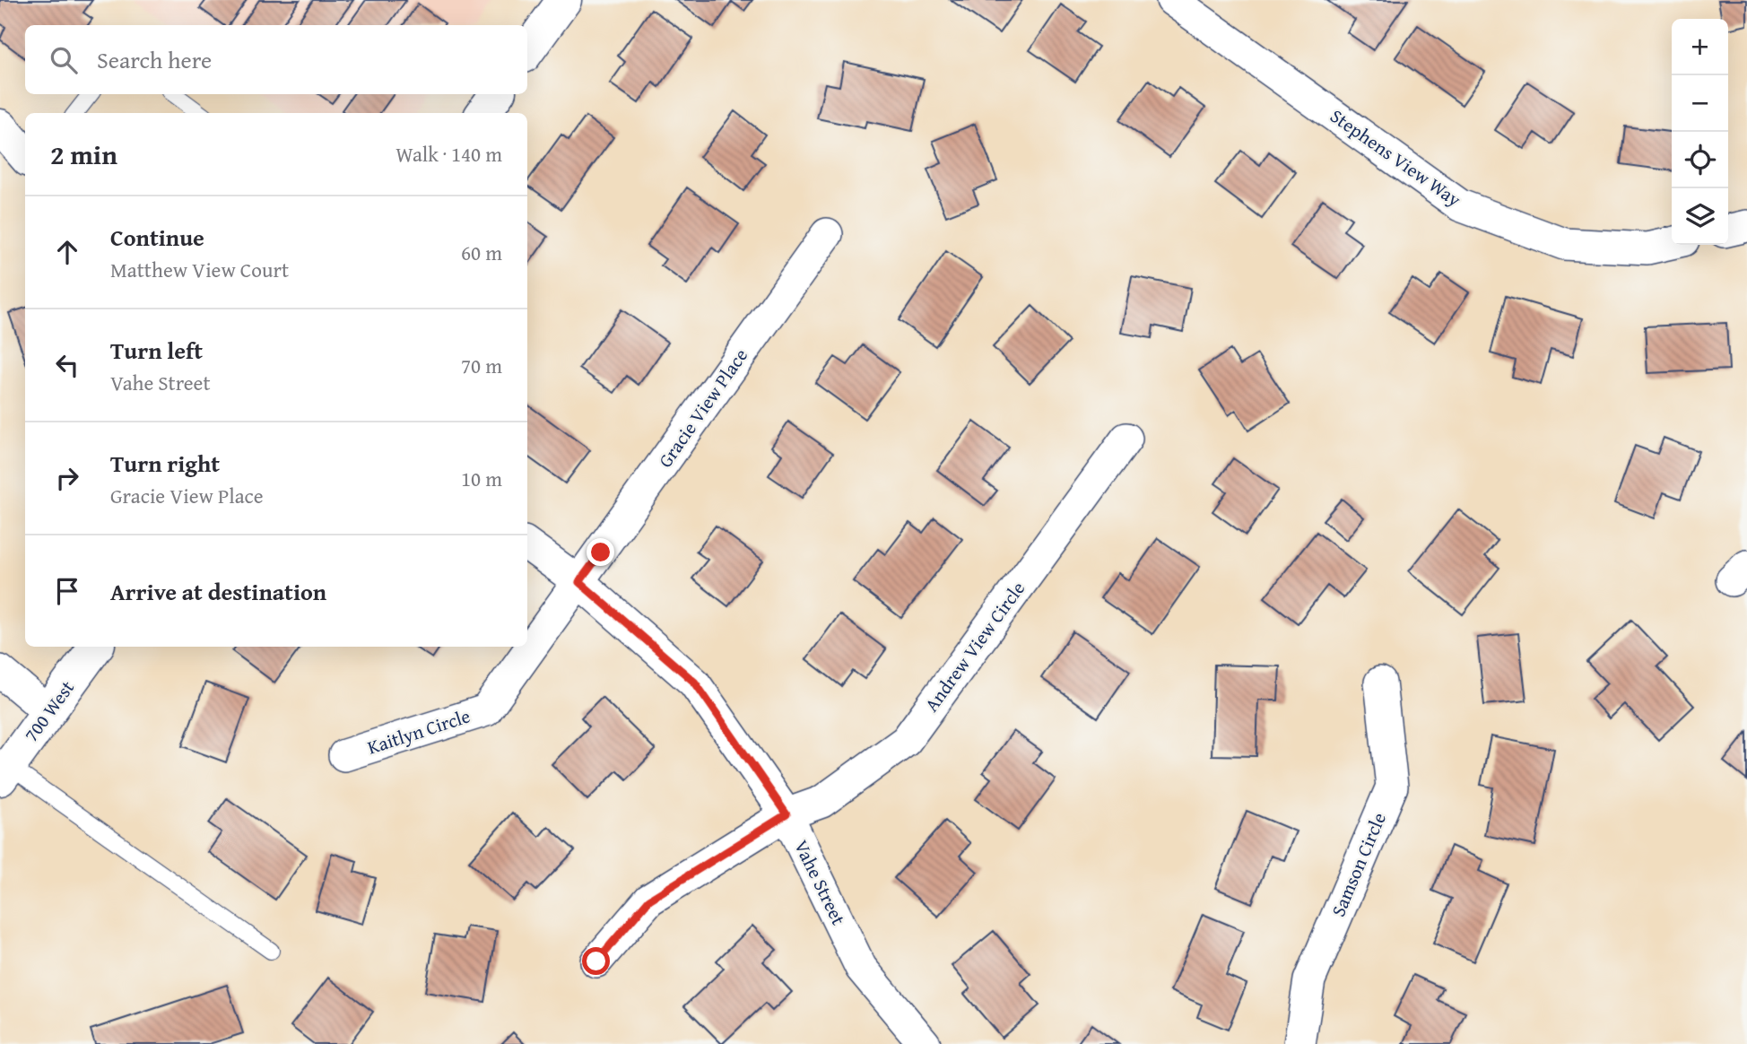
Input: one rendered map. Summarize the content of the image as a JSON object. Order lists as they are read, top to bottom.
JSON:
{
  "streets": {
    "street": [
      "Stephens View Way",
      "Gracie View Place",
      "Andrew View Circle",
      "700 West",
      "Kaitlyn Circle",
      "Samson Circle",
      "Vahe Street"
    ]
  },
  "crossings": [
    ["Gracie View Place", "Kaitlyn Circle"],
    ["Gracie View Place", "Vahe Street"],
    ["Andrew View Circle", "Vahe Street"],
    ["Kaitlyn Circle", "Vahe Street"]
  ],
  "page": {
    "map_buttons": ["+", "−"],
    "search": "Search here",
    "heading": ["2 min", "Walk · 140 m"],
    "list": [
      ["Continue", "Matthew View Court", "60 m"],
      ["Turn left", "Vahe Street", "70 m"],
      ["Turn right", "Gracie View Place", "10 m"],
      "Arrive at destination"
    ]
  }
}
